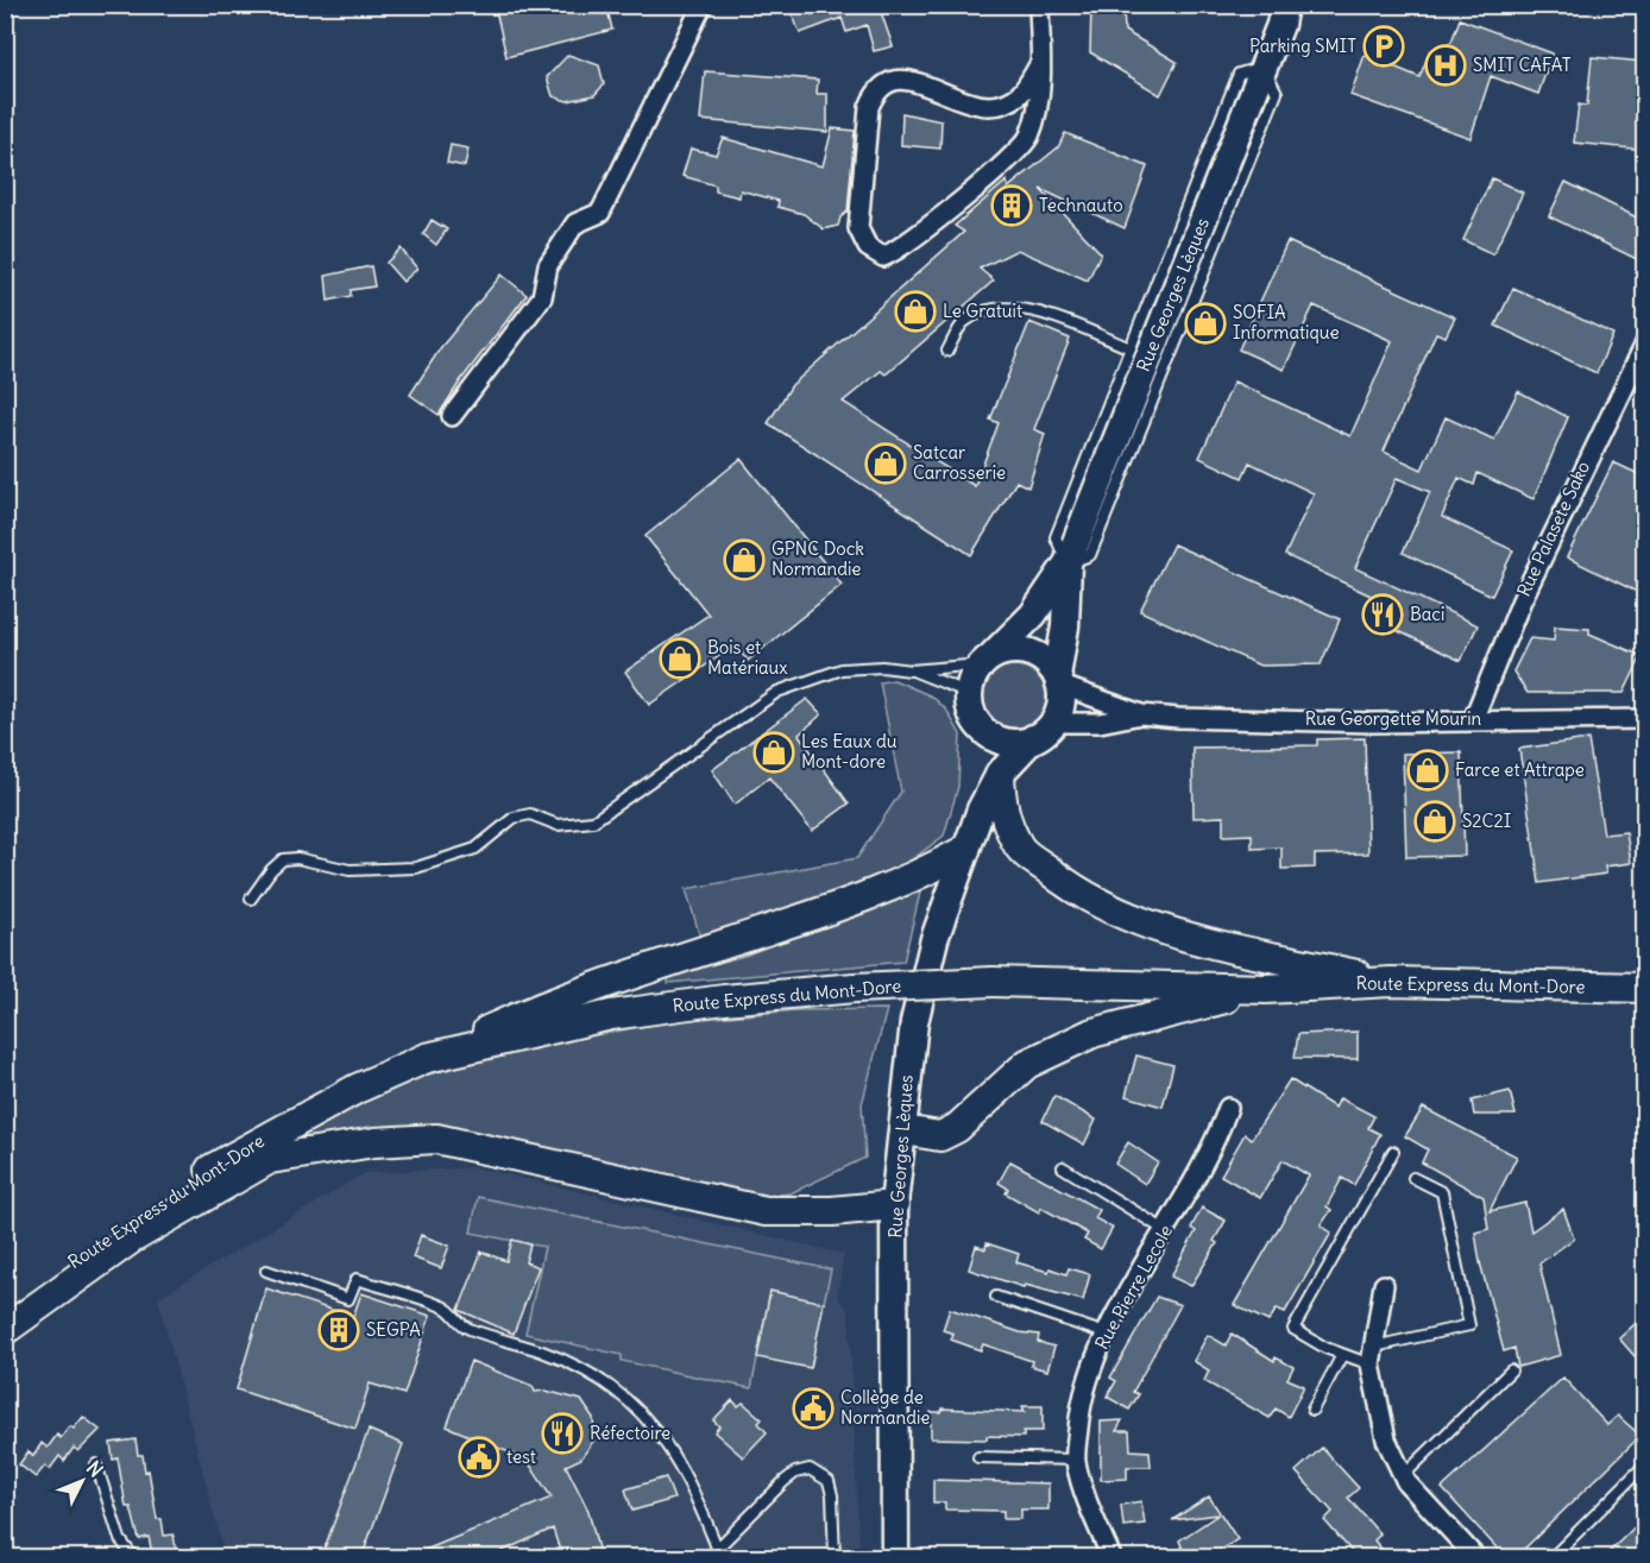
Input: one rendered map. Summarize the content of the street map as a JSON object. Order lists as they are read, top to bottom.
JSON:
{
  "streets": {
    "main road": ["Rue Georges Lèques", "Route Express du Mont-Dore"],
    "street": ["Rue Palasete Sako", "Rue Georgette Mourin", "Rue Pierre Lecole"]
  },
  "crossings": [
    ["Rue Georges Lèques", "Rue Georgette Mourin"],
    ["Rue Palasete Sako", "Rue Georgette Mourin"]
  ],
  "places": {
    "parking": ["Parking SMIT"],
    "hospital": ["SMIT CAFAT"],
    "building": ["Technauto", "SEGPA"],
    "shop": [
      "Le Gratuit",
      "SOFIA Informatique",
      "Satcar Carrosserie",
      "GPNC Dock Normandie",
      "Bois et Matériaux",
      "Les Eaux du Mont-dore",
      "Farce et Attrape",
      "S2C2I"
    ],
    "restaurant": ["Baci", "Réfectoire"],
    "public building": ["Collège de Normandie", "test"]
  },
  "north": "top right"
}
